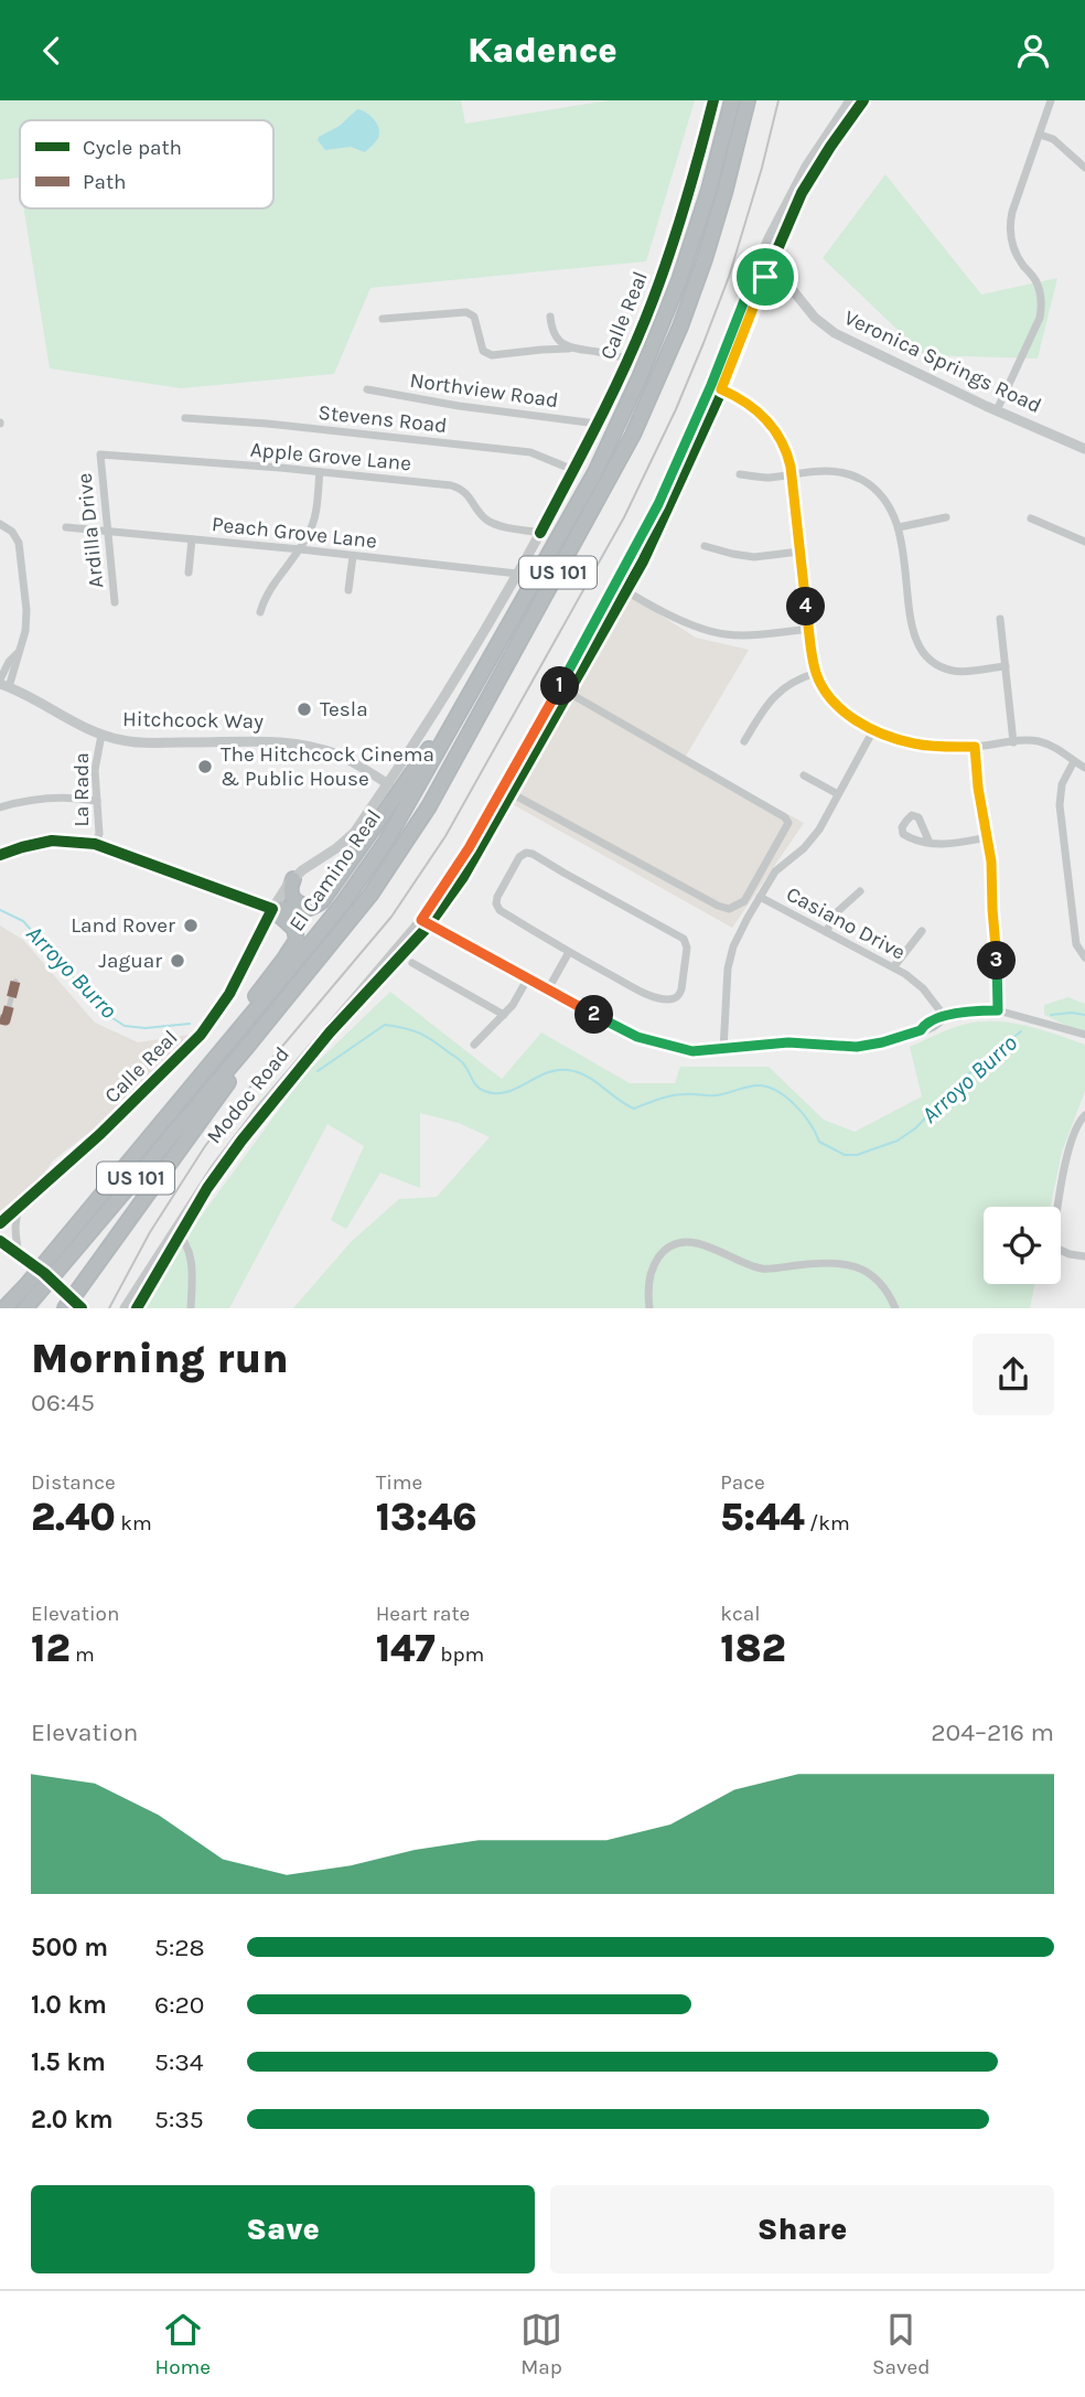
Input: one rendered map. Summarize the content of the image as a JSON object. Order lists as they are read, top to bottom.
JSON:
{
  "streets": {
    "highway": ["US 101", "El Camino Real"],
    "street": [
      "Calle Real",
      "Veronica Springs Road",
      "Northview Road",
      "Stevens Road",
      "Apple Grove Lane",
      "Ardilla Drive",
      "Peach Grove Lane",
      "Hitchcock Way",
      "La Rada",
      "Casiano Drive",
      "Modoc Road"
    ]
  },
  "crossings": [
    ["Calle Real", "Northview Road"],
    ["Calle Real", "Stevens Road"],
    ["Calle Real", "Apple Grove Lane"],
    ["Calle Real", "Peach Grove Lane"],
    ["Calle Real", "Hitchcock Way"],
    ["Veronica Springs Road", "Modoc Road"],
    ["Apple Grove Lane", "Ardilla Drive"],
    ["Ardilla Drive", "Peach Grove Lane"],
    ["Hitchcock Way", "La Rada"]
  ],
  "water": ["Arroyo Burro"],
  "places": [
    "Tesla",
    "The Hitchcock Cinema & Public House",
    "Land Rover",
    "Jaguar"
  ],
  "legend": ["Cycle path", "Path"],
  "page": {
    "header": "Kadence",
    "pins": [
      "4",
      "1",
      "3",
      "2"
    ],
    "heading": ["Morning run", "06:45"],
    "stats": [
      ["Distance", "2.40 km"],
      ["Time", "13:46"],
      ["Pace", "5:44 /km"],
      ["Elevation", "12 m"],
      ["Heart rate", "147 bpm"],
      ["kcal", "182"]
    ],
    "chart": ["Elevation", "204–216 m"],
    "list": [
      {
        "name": "500 m",
        "note": "5:28"
      },
      {
        "name": "1.0 km",
        "note": "6:20"
      },
      {
        "name": "1.5 km",
        "note": "5:34"
      },
      {
        "name": "2.0 km",
        "note": "5:35"
      }
    ],
    "buttons": ["Save", "Share"],
    "tabs": ["Home", "Map", "Saved"]
  }
}
